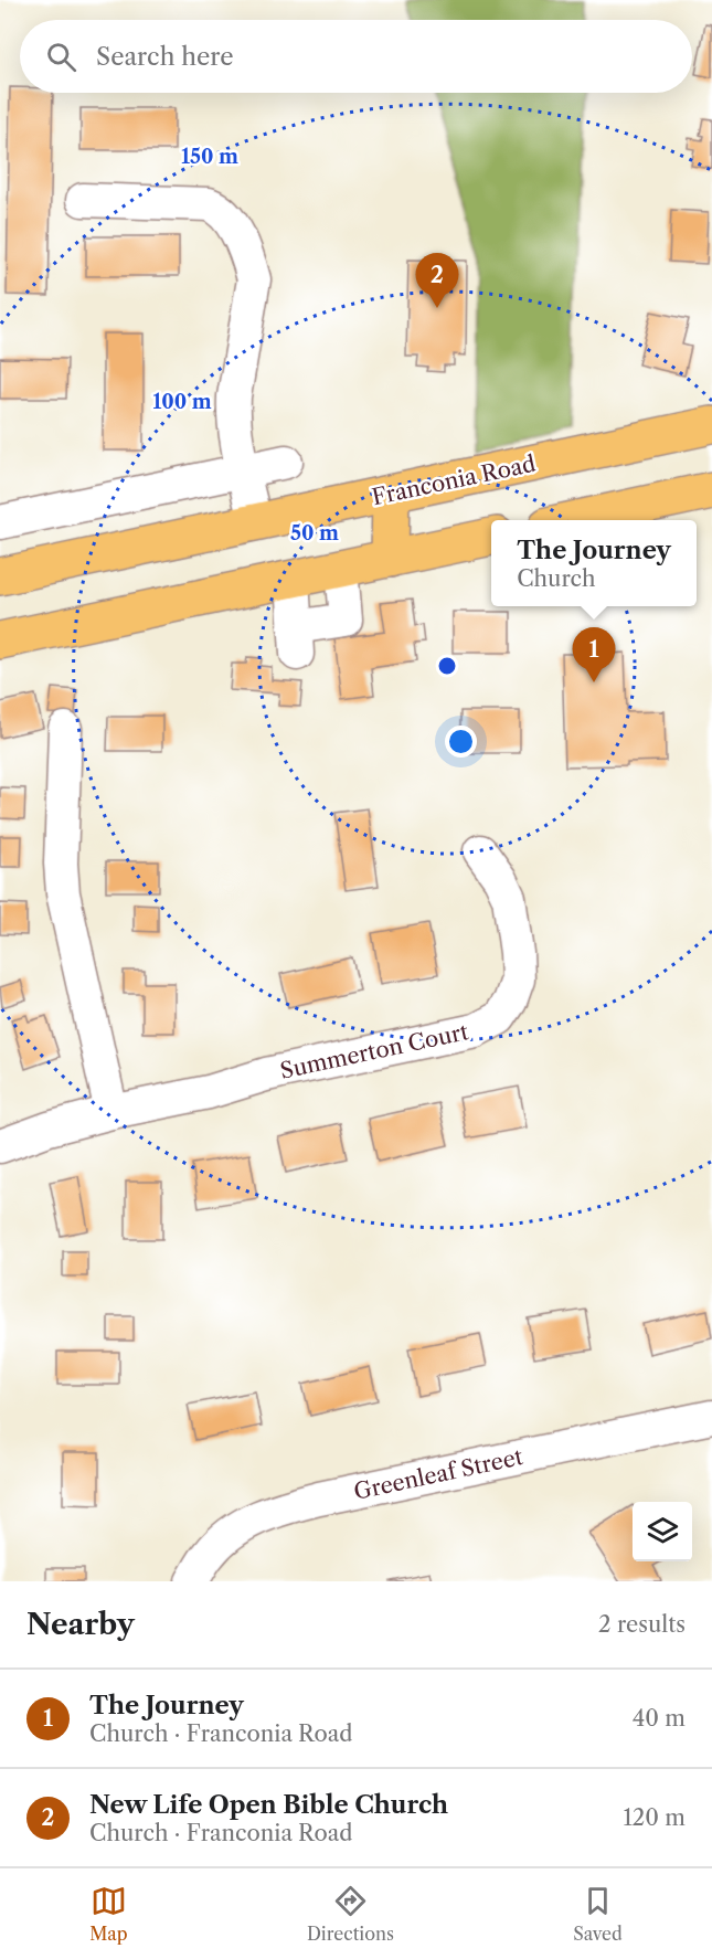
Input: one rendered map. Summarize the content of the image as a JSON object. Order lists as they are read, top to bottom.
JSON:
{
  "streets": {
    "main road": ["Franconia Road"],
    "street": ["Summerton Court", "Greenleaf Street"]
  },
  "page": {
    "search": "Search here",
    "pins": ["2", "1"],
    "popup": ["The Journey", "Church"],
    "heading": ["Nearby", "2 results"],
    "list": [
      {
        "mark": "1",
        "name": "The Journey",
        "note": "Church · Franconia Road",
        "value": "40 m"
      },
      {
        "mark": "2",
        "name": "New Life Open Bible Church",
        "note": "Church · Franconia Road",
        "value": "120 m"
      }
    ],
    "nav": ["Map", "Directions", "Saved"]
  },
  "rings": ["150 m", "100 m", "50 m"]
}
